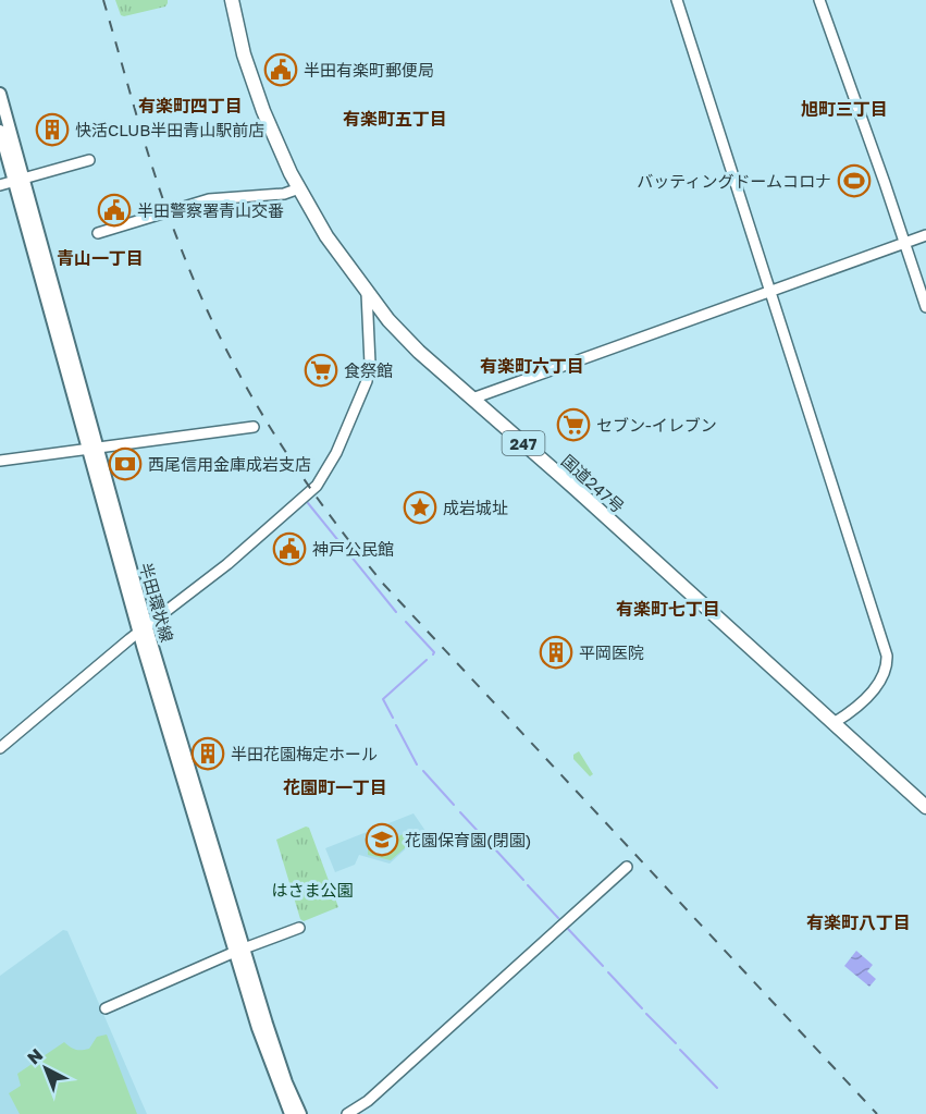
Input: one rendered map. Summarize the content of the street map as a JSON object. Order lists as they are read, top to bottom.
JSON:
{
  "streets": {
    "highway": ["247", "国道247号"],
    "main road": ["半田環状線"]
  },
  "districts": [
    "有楽町四丁目",
    "旭町三丁目",
    "有楽町五丁目",
    "青山一丁目",
    "有楽町六丁目",
    "有楽町七丁目",
    "花園町一丁目",
    "有楽町八丁目"
  ],
  "parks": ["はさま公園"],
  "places": {
    "public building": ["半田有楽町郵便局", "半田警察署青山交番", "神戸公民館"],
    "building": ["快活CLUB半田青山駅前店", "平岡医院", "半田花園梅定ホール"],
    "sports": ["バッティングドームコロナ"],
    "supermarket": ["食祭館", "セブン-イレブン"],
    "bank": ["西尾信用金庫成岩支店"],
    "place": ["成岩城址"],
    "school or university": ["花園保育園(閉園)"]
  },
  "north": "top left"
}
